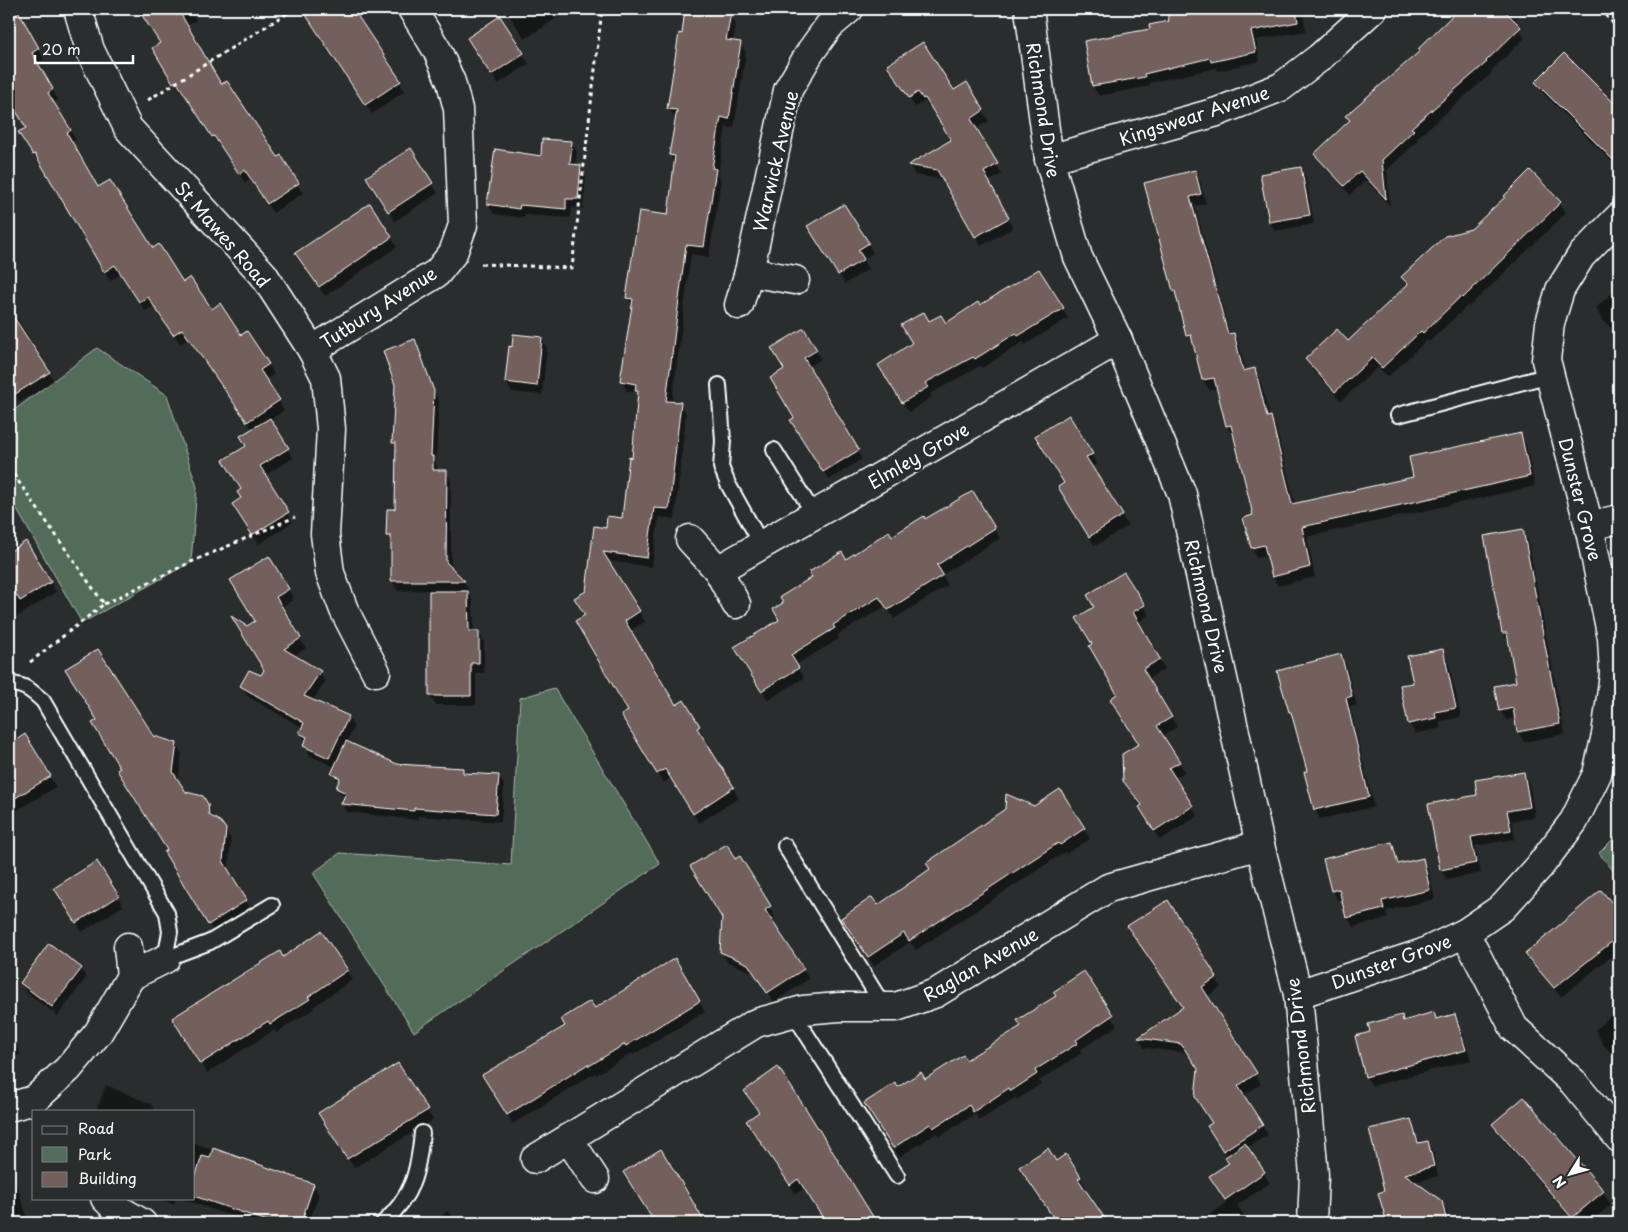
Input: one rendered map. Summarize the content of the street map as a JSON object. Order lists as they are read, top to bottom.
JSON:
{
  "streets": {
    "street": [
      "Richmond Drive",
      "Kingswear Avenue",
      "Warwick Avenue",
      "St Mawes Road",
      "Tutbury Avenue",
      "Elmley Grove",
      "Dunster Grove",
      "Raglan Avenue"
    ]
  },
  "crossings": [
    ["Richmond Drive", "Kingswear Avenue"],
    ["Richmond Drive", "Elmley Grove"],
    ["Richmond Drive", "Dunster Grove"],
    ["Richmond Drive", "Raglan Avenue"],
    ["St Mawes Road", "Tutbury Avenue"]
  ],
  "legend": ["Road", "Park", "Building"],
  "scale_bar": "20 m",
  "north": "bottom left"
}
